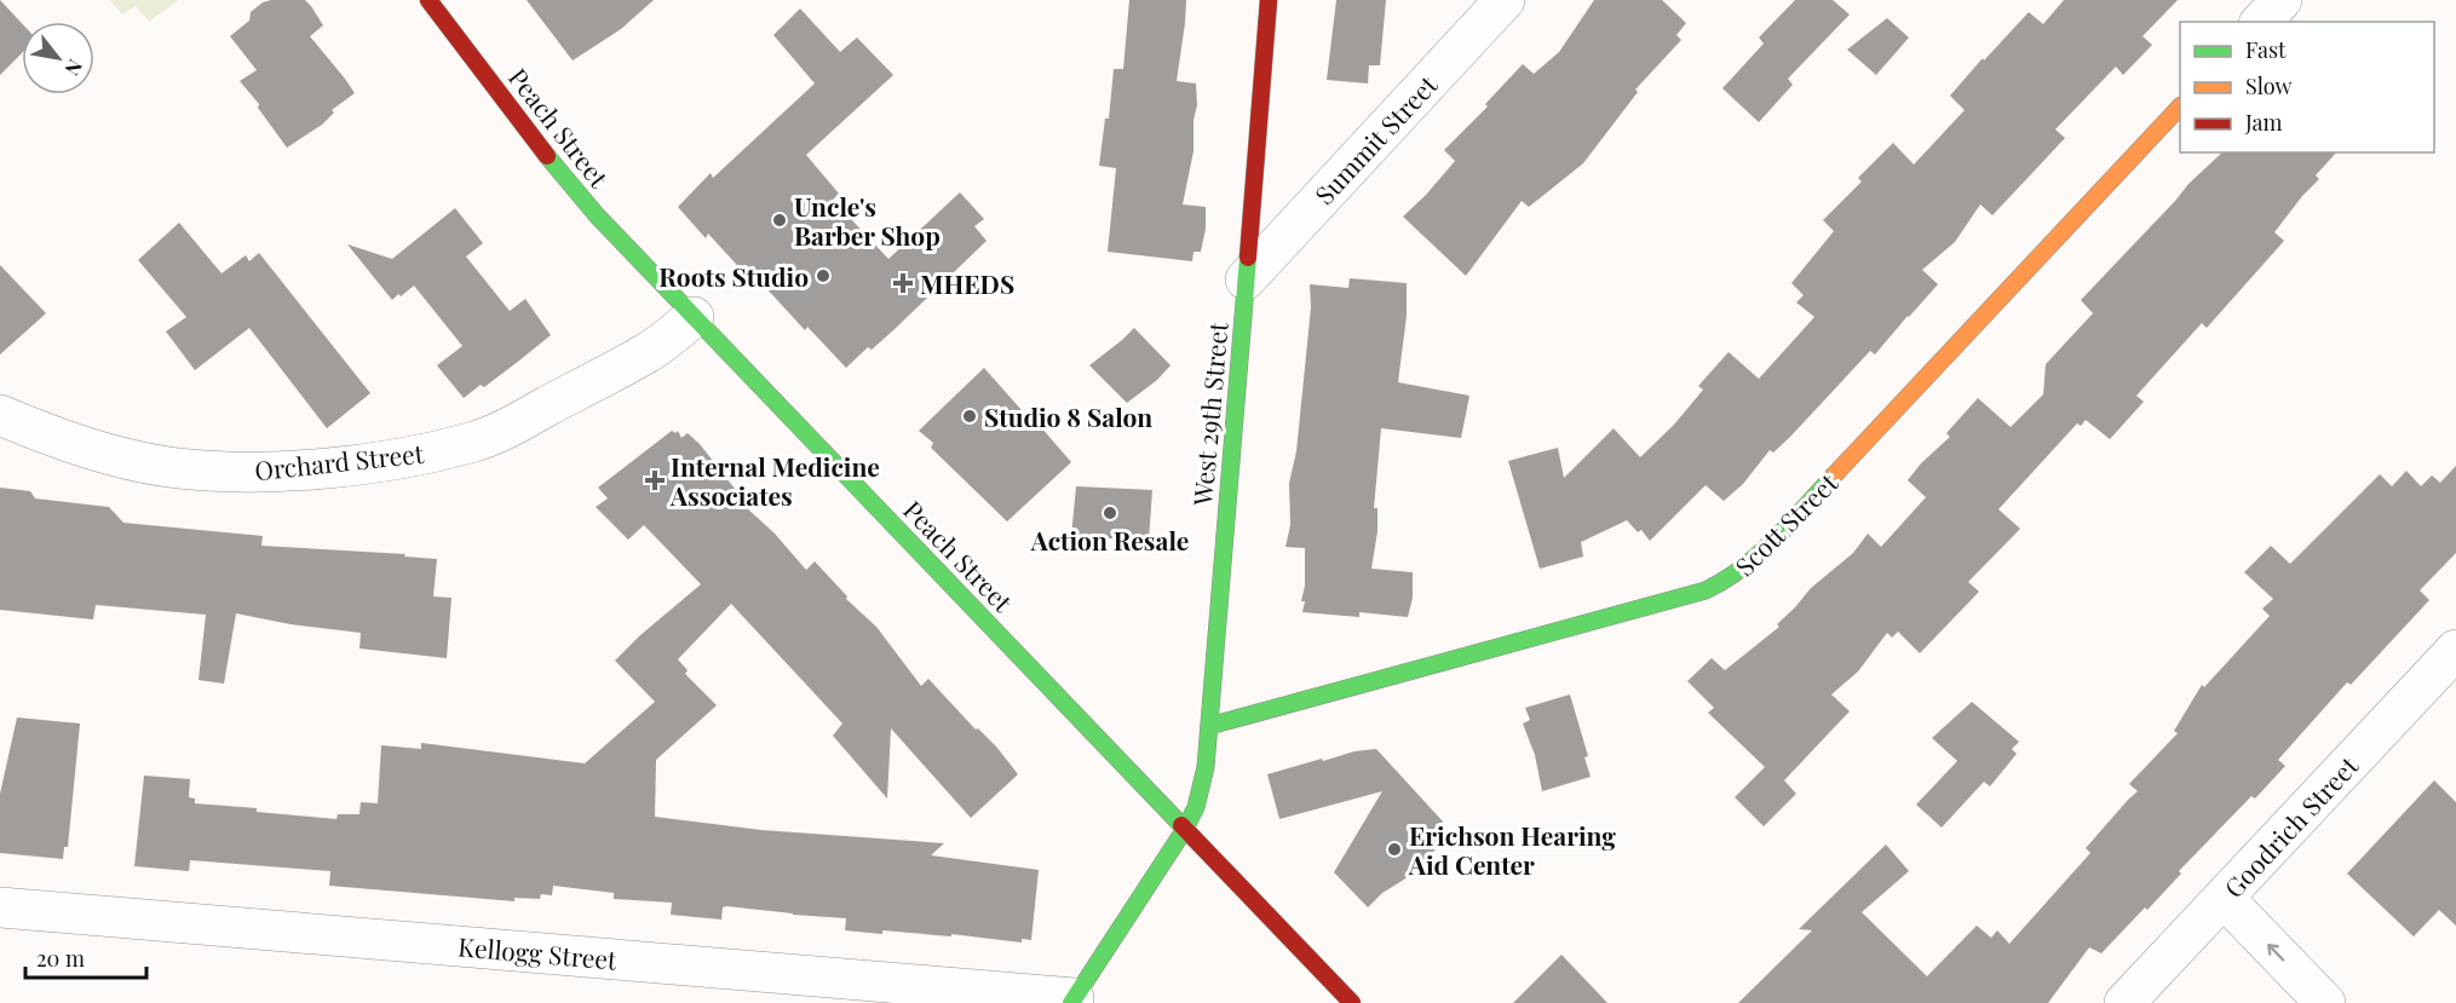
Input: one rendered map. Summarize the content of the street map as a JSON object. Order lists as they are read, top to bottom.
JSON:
{
  "streets": {
    "street": [
      "Peach Street",
      "Summit Street",
      "West 29th Street",
      "Orchard Street",
      "Scott Street",
      "Goodrich Street",
      "Kellogg Street"
    ]
  },
  "crossings": [
    ["Peach Street", "West 29th Street"],
    ["Peach Street", "Orchard Street"],
    ["Summit Street", "West 29th Street"],
    ["West 29th Street", "Scott Street"],
    ["West 29th Street", "Kellogg Street"]
  ],
  "places": {
    "other": [
      "Uncle's Barber Shop",
      "Roots Studio",
      "Studio 8 Salon",
      "Action Resale",
      "Erichson Hearing Aid Center"
    ],
    "health": ["MHEDS", "Internal Medicine Associates"]
  },
  "legend": ["Fast", "Slow", "Jam"],
  "scale_bar": "20 m",
  "north": "bottom right"
}
